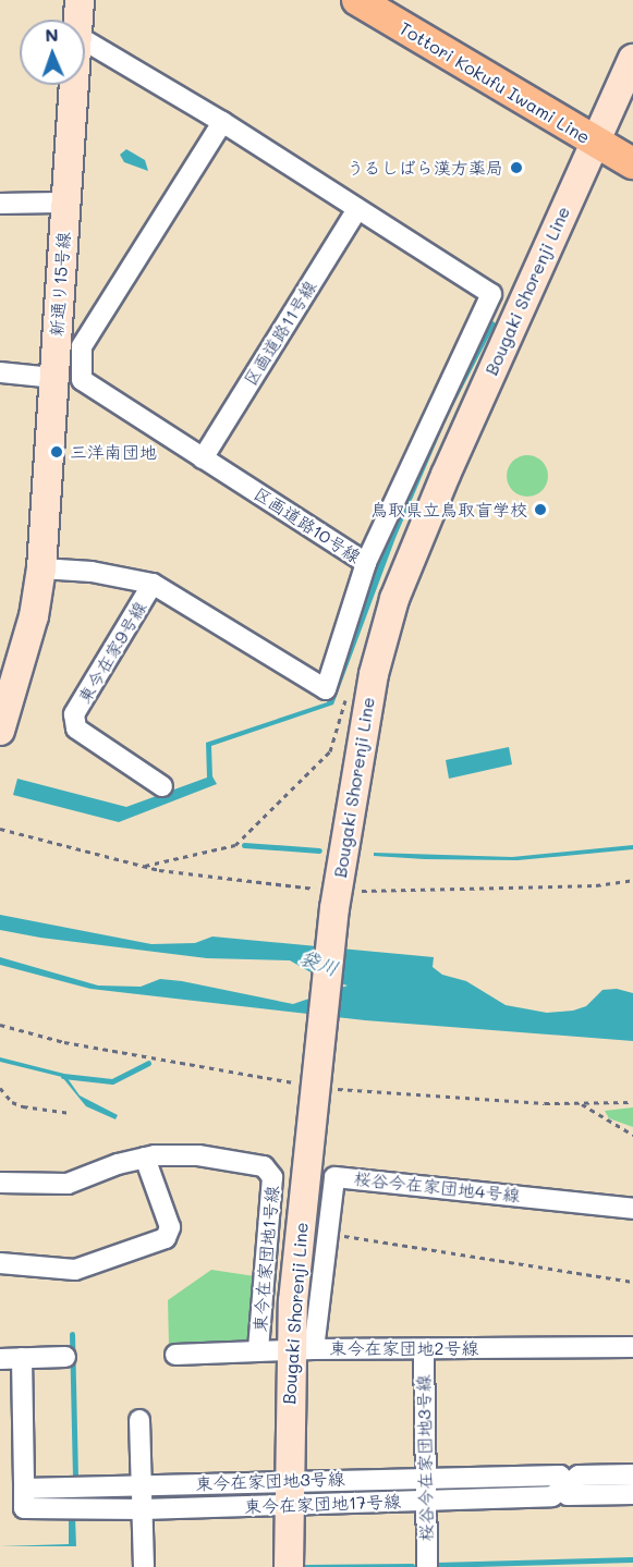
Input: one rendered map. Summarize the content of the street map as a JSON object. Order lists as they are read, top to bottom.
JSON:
{
  "streets": {
    "main road": ["Tottori Kokufu Iwami Line", "新通り15号線", "Bougaki Shorenji Line"],
    "street": [
      "区画道路11号線",
      "区画道路10号線",
      "東今在家9号線",
      "桜谷今在家団地4号線",
      "東今在家団地1号線",
      "東今在家団地2号線",
      "桜谷今在家団地3号線",
      "東今在家団地3号線",
      "東今在家団地17号線"
    ]
  },
  "crossings": [
    ["Tottori Kokufu Iwami Line", "Bougaki Shorenji Line"],
    ["新通り15号線", "東今在家9号線"],
    ["Bougaki Shorenji Line", "桜谷今在家団地4号線"],
    ["Bougaki Shorenji Line", "東今在家団地2号線"],
    ["Bougaki Shorenji Line", "東今在家団地3号線"],
    ["Bougaki Shorenji Line", "東今在家団地17号線"],
    ["区画道路11号線", "区画道路10号線"],
    ["桜谷今在家団地4号線", "東今在家団地2号線"],
    ["東今在家団地1号線", "東今在家団地2号線"],
    ["東今在家団地2号線", "桜谷今在家団地3号線"],
    ["桜谷今在家団地3号線", "東今在家団地3号線"],
    ["桜谷今在家団地3号線", "東今在家団地17号線"],
    ["東今在家団地3号線", "東今在家団地17号線"]
  ],
  "water": ["袋川"],
  "places": ["うるしばら漢方薬局", "三洋南団地", "鳥取県立鳥取盲学校"],
  "north": "top"
}
